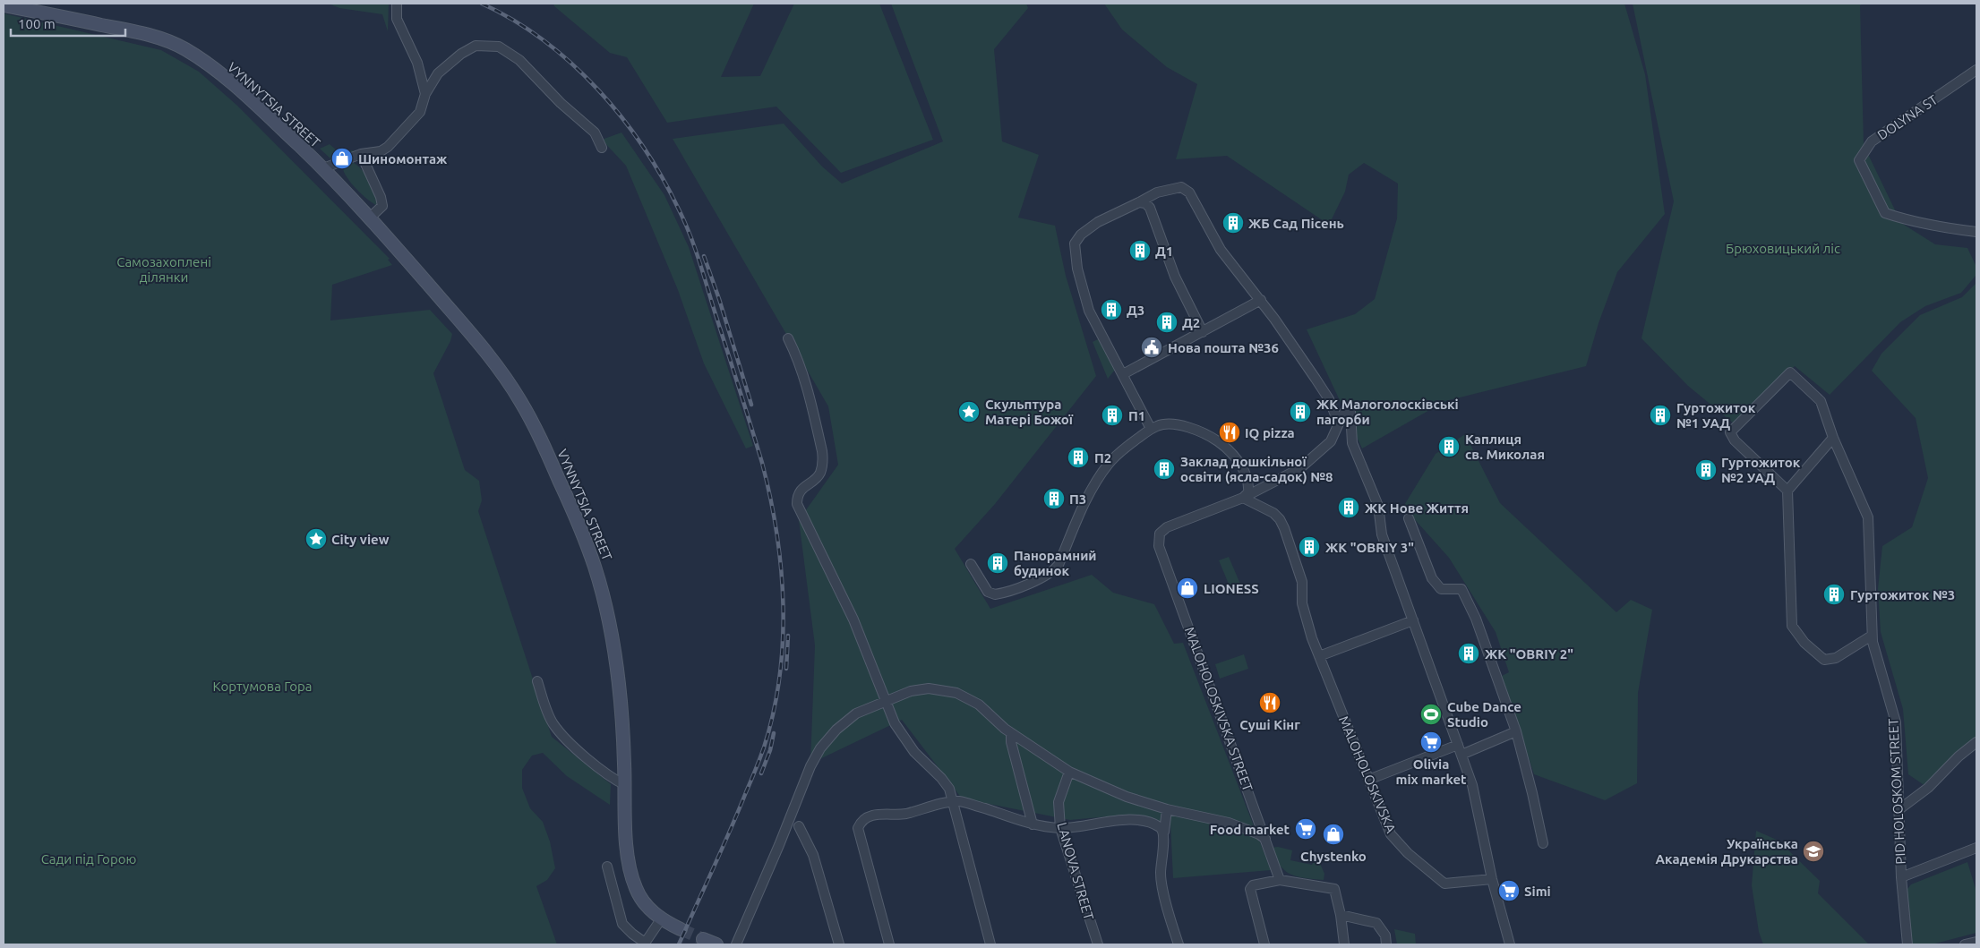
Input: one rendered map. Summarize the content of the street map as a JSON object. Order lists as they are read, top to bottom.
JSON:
{
  "streets": {
    "main road": ["VYNNYTSIA STREET"],
    "street": [
      "DOLYNA ST",
      "MALOHOLOSKIVSKA STREET",
      "MALOHOLOSKIVSKA",
      "PID HOLOSKOM STREET",
      "LANOVA STREET"
    ]
  },
  "crossings": [
    ["MALOHOLOSKIVSKA STREET", "MALOHOLOSKIVSKA"]
  ],
  "parks": [
    "Брюховицький ліс",
    "Самозахоплені ділянки",
    "Кортумова Гора",
    "Сади під Горою"
  ],
  "places": {
    "shop": ["Шиномонтаж", "LIONESS", "Chystenko"],
    "building": [
      "ЖБ Сад Пісень",
      "Д1",
      "Д3",
      "Д2",
      "ЖК Малоголосківські пагорби",
      "П1",
      "Гуртожиток №1 УАД",
      "Каплиця св. Миколая",
      "П2",
      "Заклад дошкільної освіти (ясла-садок) №8",
      "Гуртожиток №2 УАД",
      "П3",
      "ЖК Нове Життя",
      "ЖК \"OBRIY 3\"",
      "Панорамний будинок",
      "Гуртожиток №3",
      "ЖК \"OBRIY 2\""
    ],
    "public building": ["Нова пошта №36"],
    "place": ["Скульптура Матері Божої", "City view"],
    "restaurant": ["IQ pizza", "Суші Кінг"],
    "sports": ["Cube Dance Studio"],
    "supermarket": ["Olivia mix market", "Food market", "Simi"],
    "school or university": ["Українська Академія Друкарства"]
  },
  "scale_bar": "100 m"
}
